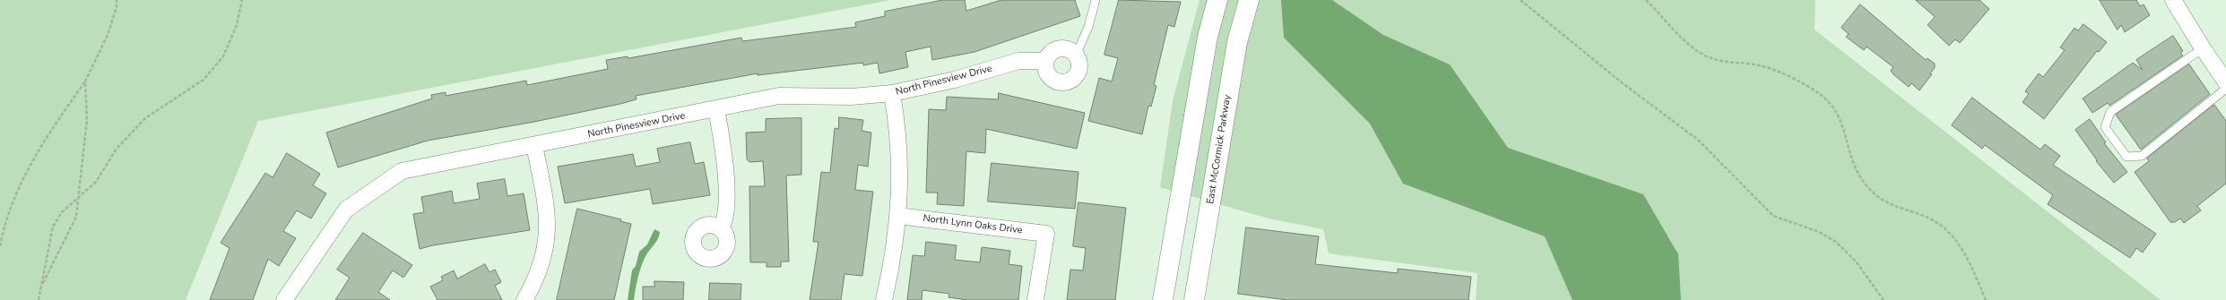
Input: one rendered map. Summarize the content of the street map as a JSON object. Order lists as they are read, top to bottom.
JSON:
{
  "streets": {
    "main road": ["East McCormick Parkway"],
    "street": ["North Pinesview Drive", "North Lynn Oaks Drive"]
  }
}
